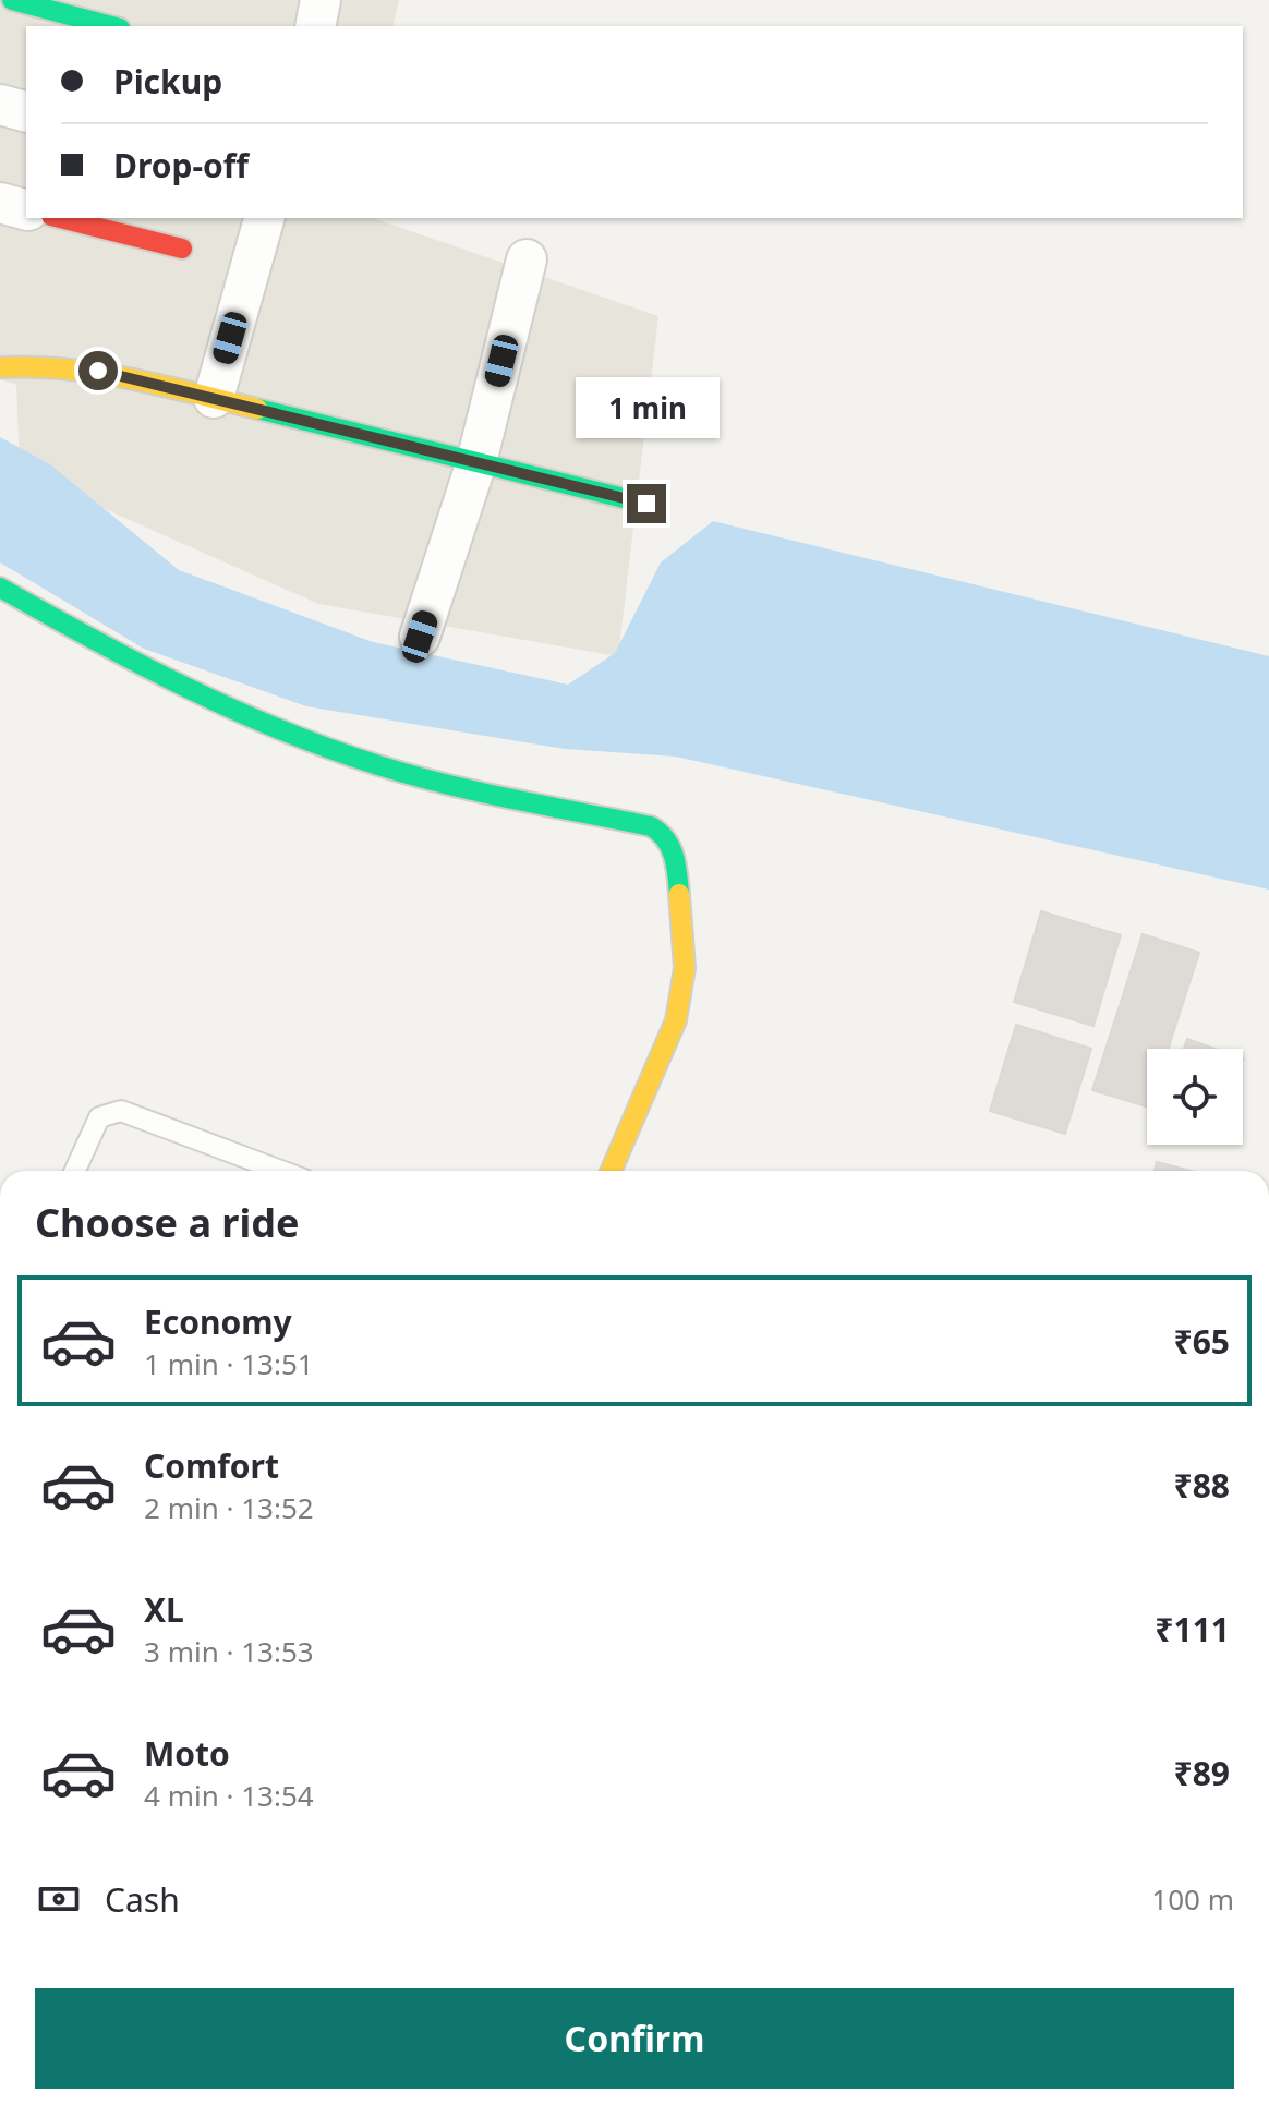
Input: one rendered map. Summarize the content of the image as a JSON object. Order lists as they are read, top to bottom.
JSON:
{
  "page": {
    "banner": ["Pickup", "Drop-off"],
    "bubble": "1 min",
    "heading": "Choose a ride",
    "list": [
      {
        "name": "Economy",
        "note": "1 min · 13:51",
        "value": "₹65"
      },
      {
        "name": "Comfort",
        "note": "2 min · 13:52",
        "value": "₹88"
      },
      {
        "name": "XL",
        "note": "3 min · 13:53",
        "value": "₹111"
      },
      {
        "name": "Moto",
        "note": "4 min · 13:54",
        "value": "₹89"
      }
    ],
    "pay": ["Cash", "100 m"],
    "buttons": "Confirm"
  }
}
